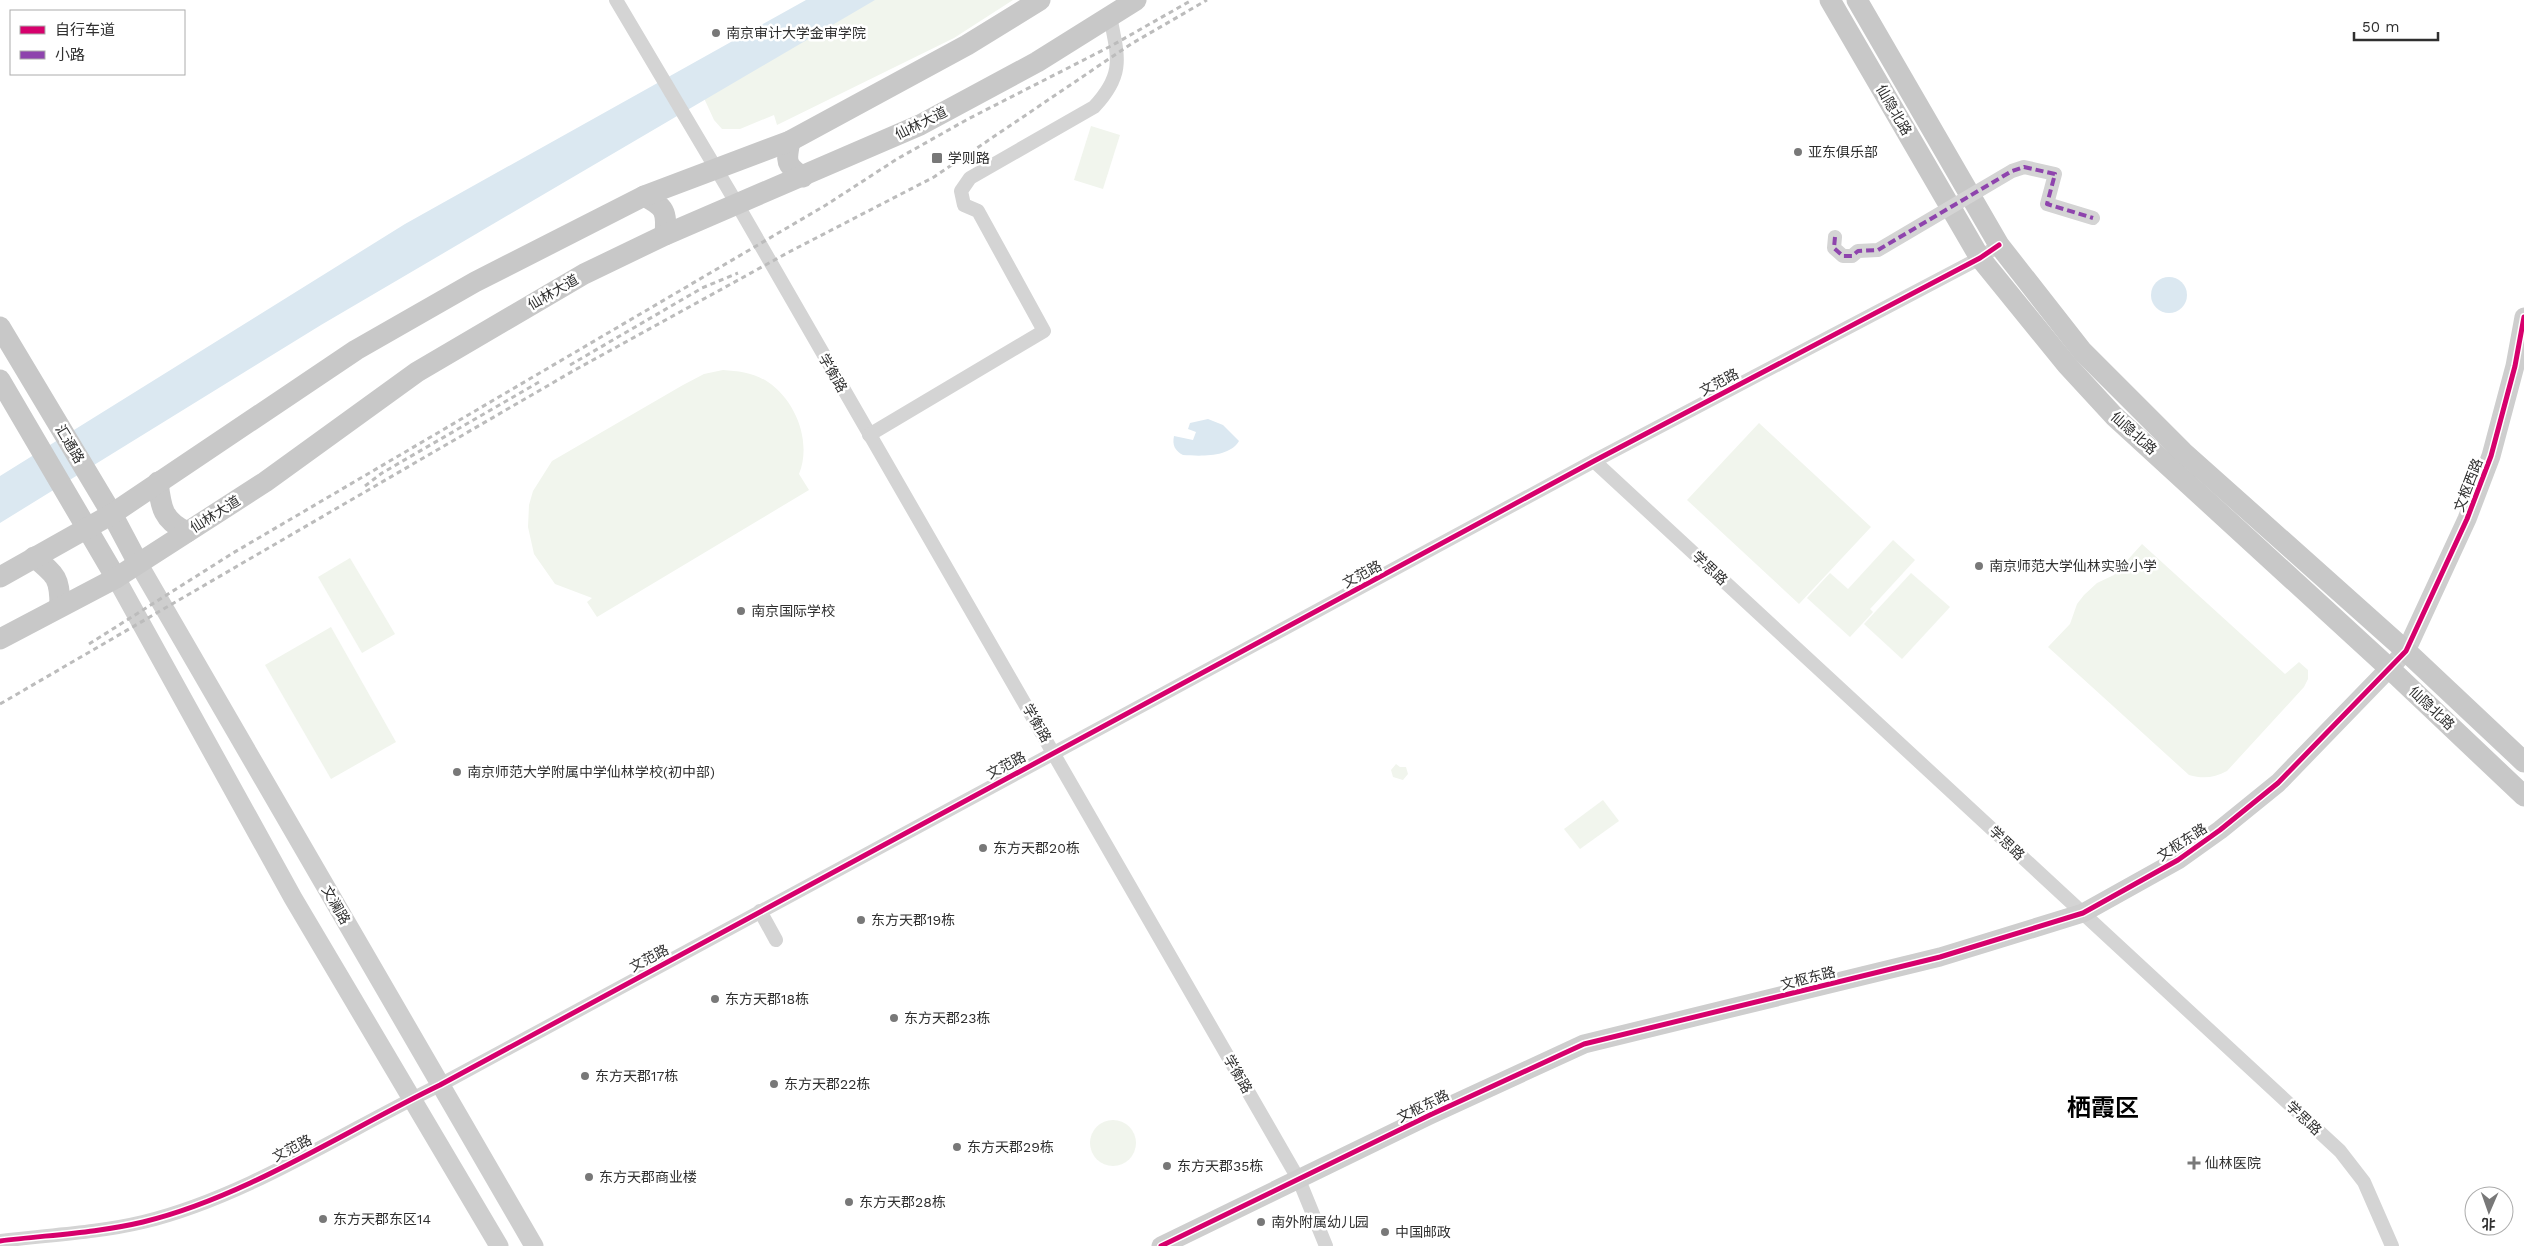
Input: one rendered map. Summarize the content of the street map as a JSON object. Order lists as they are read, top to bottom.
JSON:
{
  "streets": {
    "main road": ["仙隐北路", "仙林大道", "汇通路"],
    "street": [
      "学衡路",
      "文范路",
      "文枢西路",
      "学思路",
      "文枢东路",
      "文澜路"
    ]
  },
  "crossings": [
    ["仙隐北路", "文范路"],
    ["仙隐北路", "文枢西路"],
    ["仙隐北路", "文枢东路"],
    ["仙林大道", "学衡路"],
    ["仙林大道", "汇通路"],
    ["仙林大道", "文澜路"],
    ["学衡路", "文范路"],
    ["学衡路", "文枢东路"],
    ["文范路", "学思路"],
    ["文范路", "文澜路"],
    ["汇通路", "文澜路"],
    ["文枢西路", "文枢东路"],
    ["学思路", "文枢东路"]
  ],
  "districts": ["栖霞区"],
  "places": {
    "other": [
      "南京审计大学金审学院",
      "亚东俱乐部",
      "南京师范大学仙林实验小学",
      "南京国际学校",
      "南京师范大学附属中学仙林学校(初中部)",
      "东方天郡20栋",
      "东方天郡19栋",
      "东方天郡18栋",
      "东方天郡23栋",
      "东方天郡17栋",
      "东方天郡22栋",
      "东方天郡29栋",
      "东方天郡35栋",
      "东方天郡商业楼",
      "东方天郡28栋",
      "东方天郡东区14",
      "南外附属幼儿园",
      "中国邮政"
    ],
    "transit": ["学则路"],
    "health": ["仙林医院"]
  },
  "legend": ["自行车道", "小路"],
  "scale_bar": "50 m",
  "north": "bottom"
}
